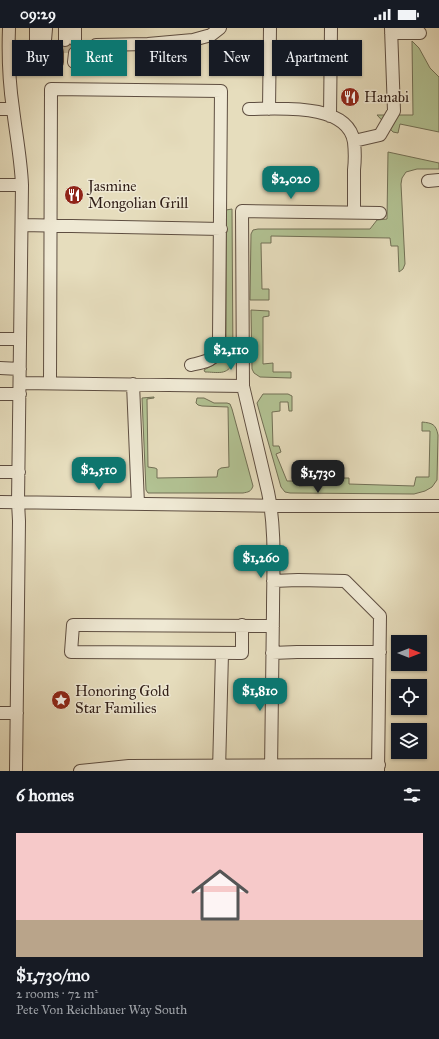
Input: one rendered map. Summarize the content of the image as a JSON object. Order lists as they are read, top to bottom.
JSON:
{
  "places": {
    "restaurant": ["Hanabi", "Jasmine Mongolian Grill"],
    "place": ["Honoring Gold Star Families"]
  },
  "north": "right",
  "page": {
    "status": "09:29",
    "chip": [
      "Buy",
      "Rent",
      "Filters",
      "New",
      "Apartment"
    ],
    "price": [
      "$2,020",
      "$2,110",
      "$2,510",
      "$1,730",
      "$1,260",
      "$1,810"
    ],
    "heading": "6 homes",
    "list": [
      {
        "name": "$1,730/mo",
        "note": "2 rooms · 72 m² · Pete Von Reichbauer Way South"
      }
    ]
  }
}
